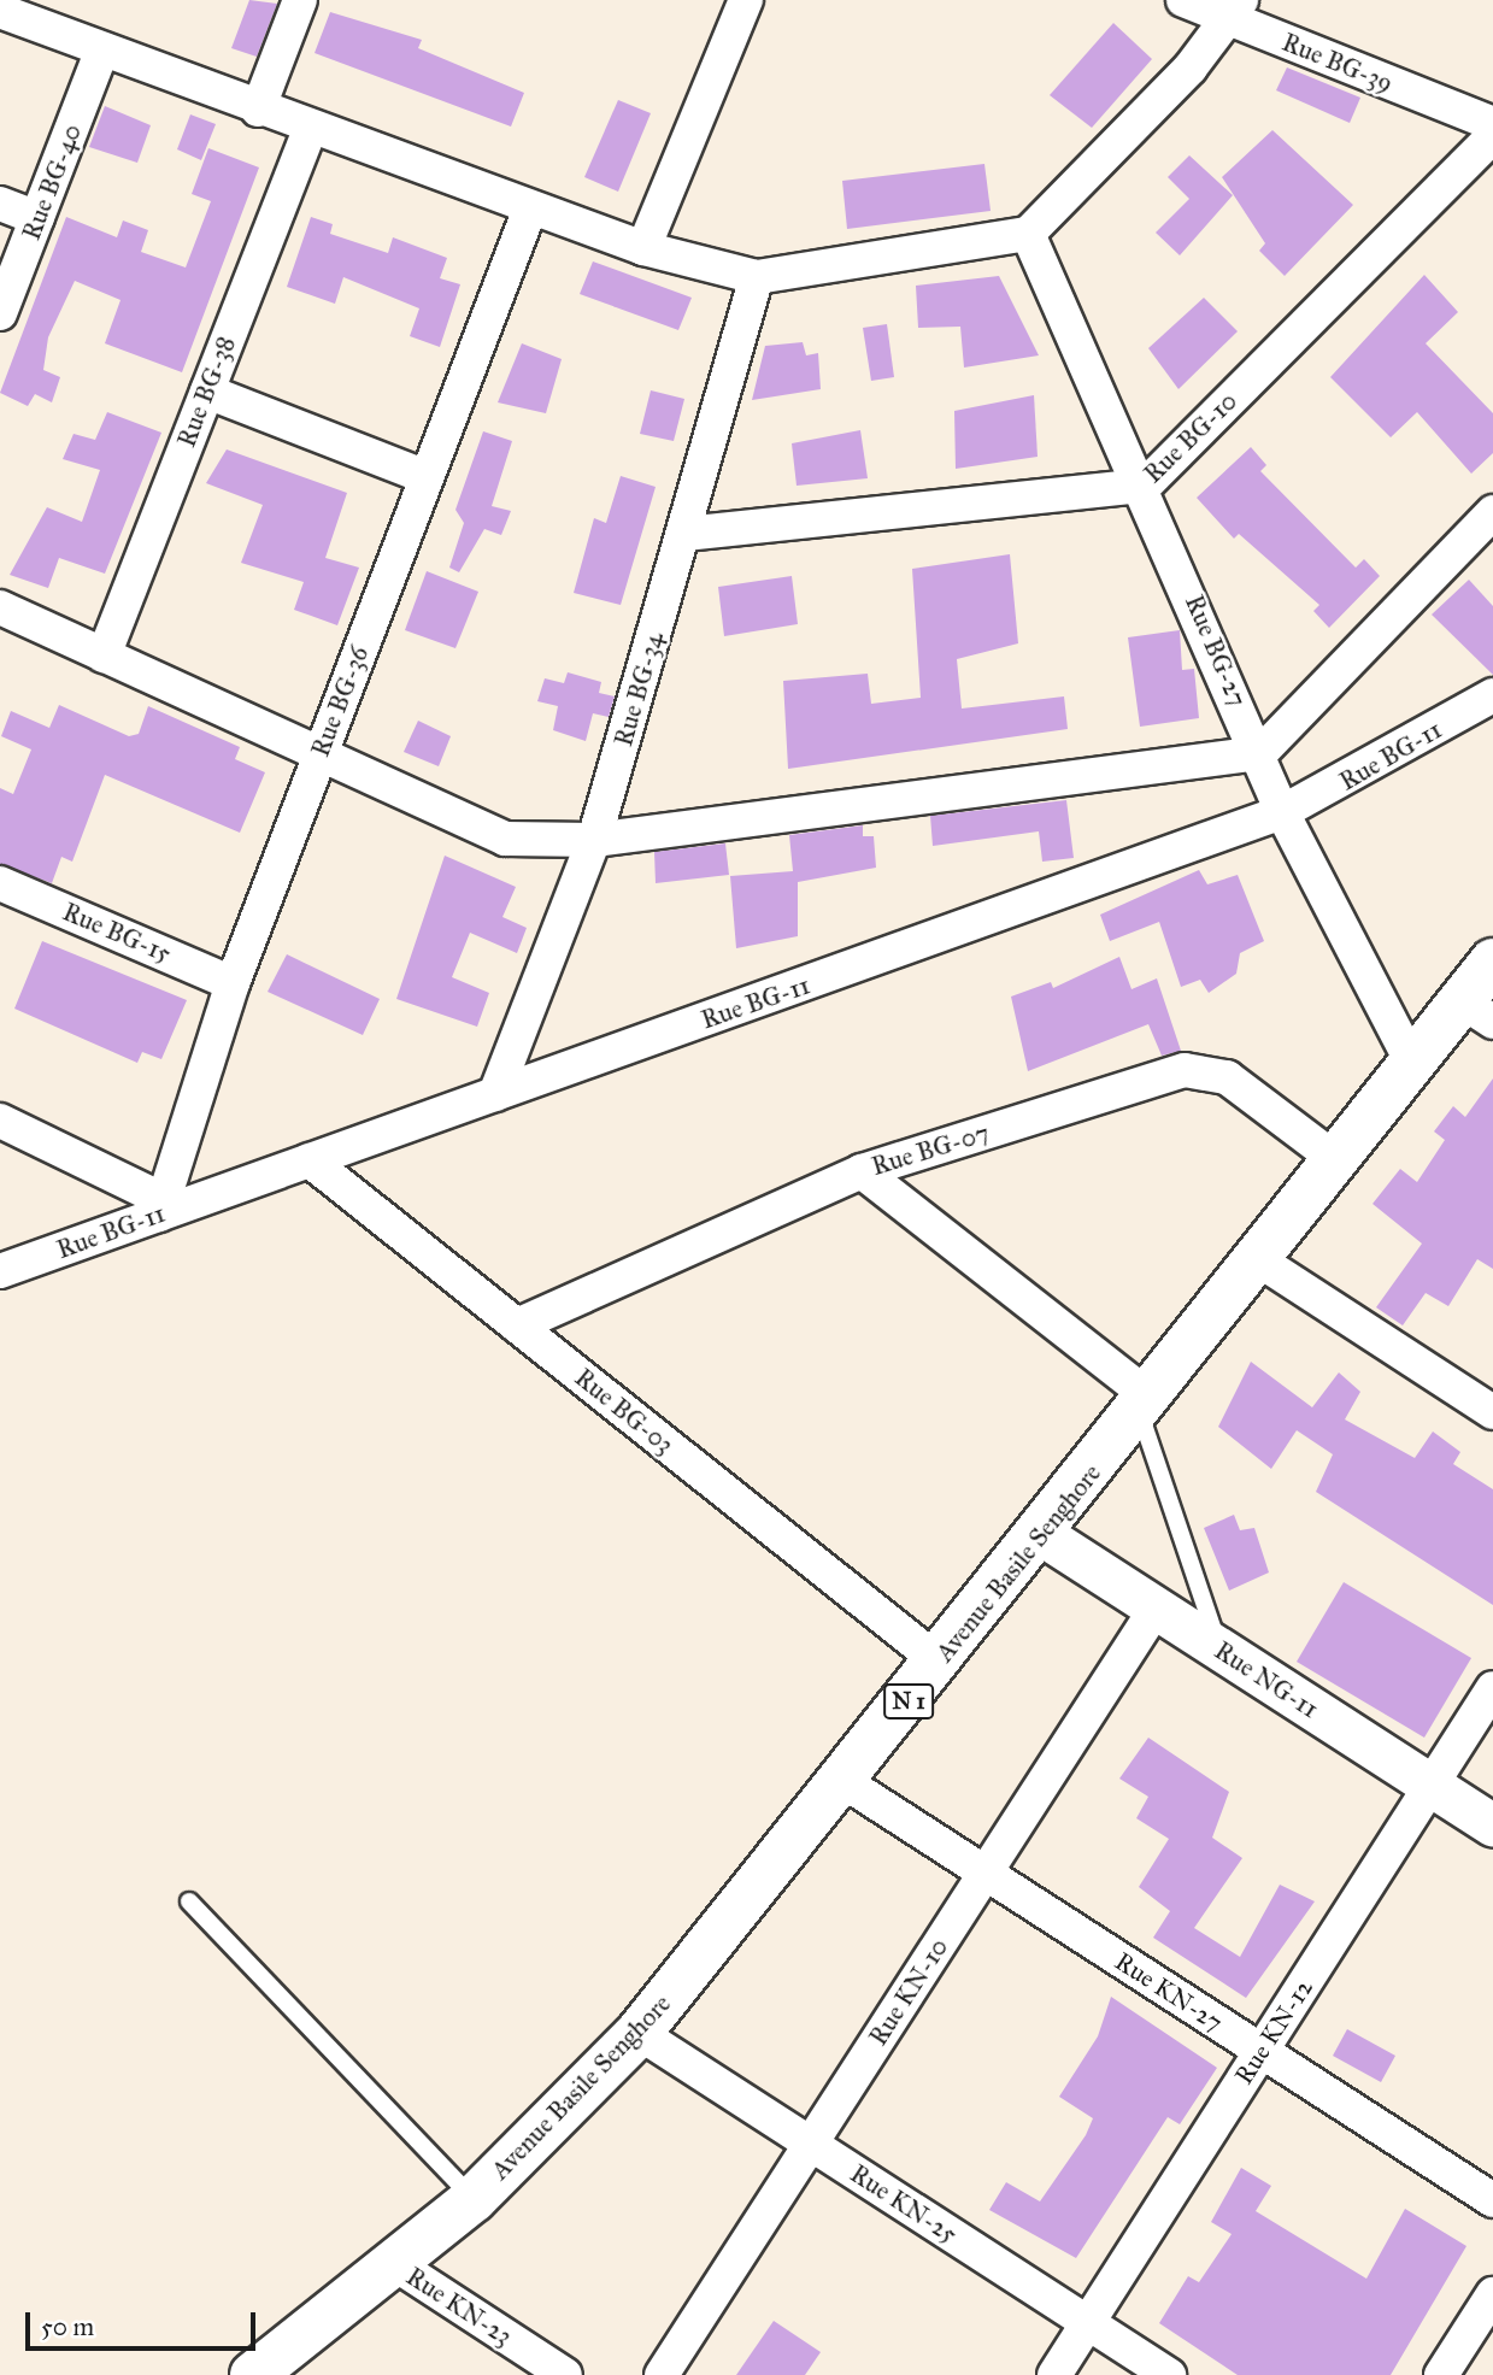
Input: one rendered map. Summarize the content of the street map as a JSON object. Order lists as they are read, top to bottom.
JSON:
{
  "streets": {
    "highway": ["Avenue Basile Senghore", "N 1"],
    "street": [
      "Rue BG-39",
      "Rue BG-40",
      "Rue BG-38",
      "Rue BG-10",
      "Rue BG-27",
      "Rue BG-34",
      "Rue BG-36",
      "Rue BG-11",
      "Rue BG-15",
      "Rue BG-07",
      "Rue BG-03",
      "Rue NG-11",
      "Rue KN-10",
      "Rue KN-27",
      "Rue KN-12",
      "Rue KN-25",
      "Rue KN-23"
    ]
  },
  "crossings": [
    ["Rue BG-10", "Rue BG-27"],
    ["Rue BG-10", "Rue BG-34"],
    ["Rue BG-27", "Rue BG-11"],
    ["Rue BG-27", "Avenue Basile Senghore"],
    ["Rue BG-34", "Rue BG-11"],
    ["Rue BG-36", "Rue BG-11"],
    ["Rue BG-36", "Rue BG-15"],
    ["Rue BG-11", "Rue BG-03"],
    ["Rue BG-07", "Rue BG-03"],
    ["Rue BG-07", "Avenue Basile Senghore"],
    ["Rue BG-03", "Avenue Basile Senghore"],
    ["Avenue Basile Senghore", "Rue NG-11"],
    ["Avenue Basile Senghore", "Rue KN-27"],
    ["Avenue Basile Senghore", "Rue KN-25"],
    ["Avenue Basile Senghore", "Rue KN-23"],
    ["Rue NG-11", "Rue KN-10"],
    ["Rue NG-11", "Rue KN-12"],
    ["Rue KN-10", "Rue KN-27"],
    ["Rue KN-10", "Rue KN-25"],
    ["Rue KN-27", "Rue KN-12"],
    ["Rue KN-12", "Rue KN-25"]
  ],
  "scale_bar": "50 m"
}
